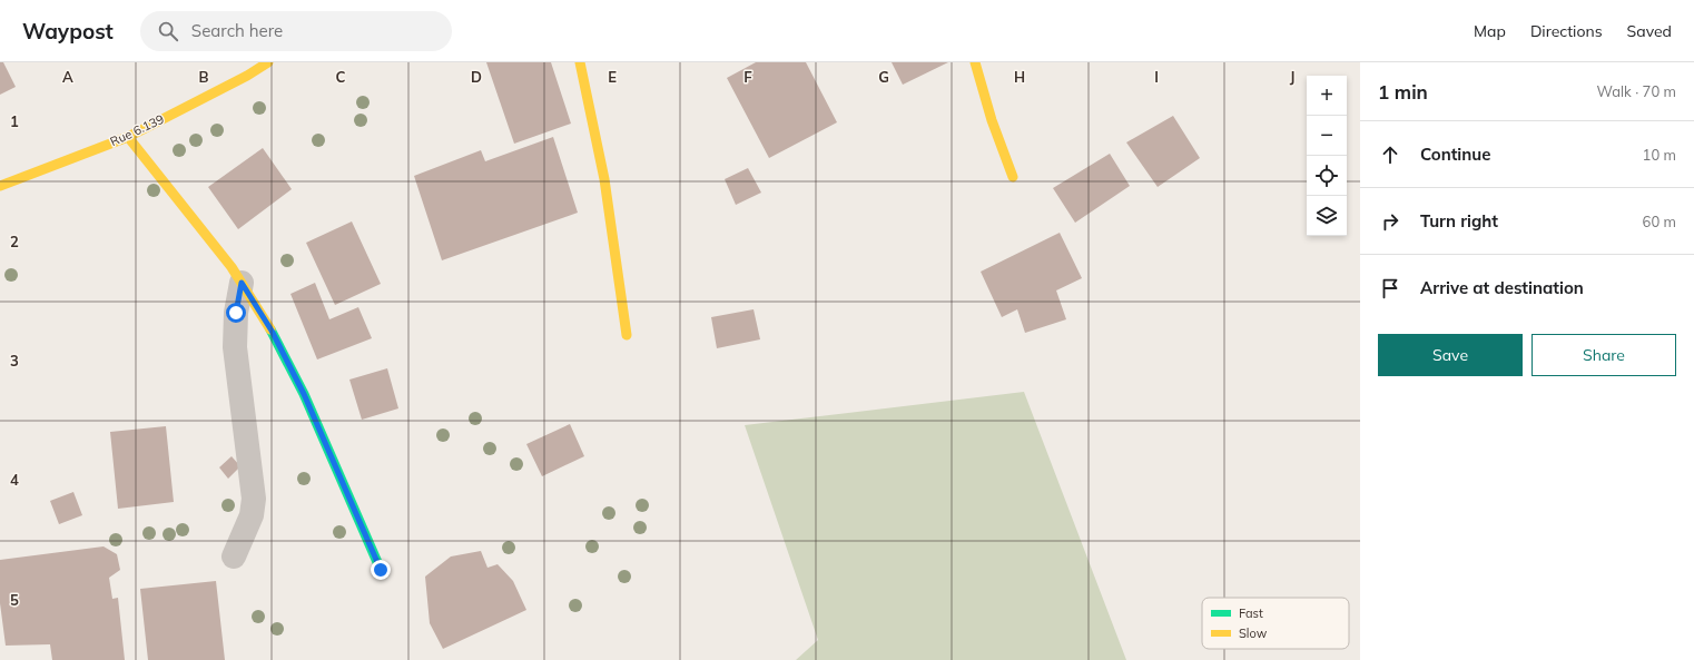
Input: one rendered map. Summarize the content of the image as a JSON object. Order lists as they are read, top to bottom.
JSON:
{
  "streets": {
    "street": ["Rue 6.139"]
  },
  "legend": ["Fast", "Slow"],
  "page": {
    "header": "Waypost",
    "search": "Search here",
    "nav": ["Map", "Directions", "Saved"],
    "heading": ["1 min", "Walk · 70 m"],
    "map_buttons": ["+", "−"],
    "list": [
      ["Continue", "10 m"],
      ["Turn right", "60 m"],
      "Arrive at destination"
    ],
    "buttons": ["Save", "Share"]
  },
  "grid": {
    "columns": [
      "A",
      "B",
      "C",
      "D",
      "E",
      "F",
      "G",
      "H",
      "I",
      "J"
    ],
    "rows": [
      "1",
      "2",
      "3",
      "4",
      "5"
    ]
  }
}
